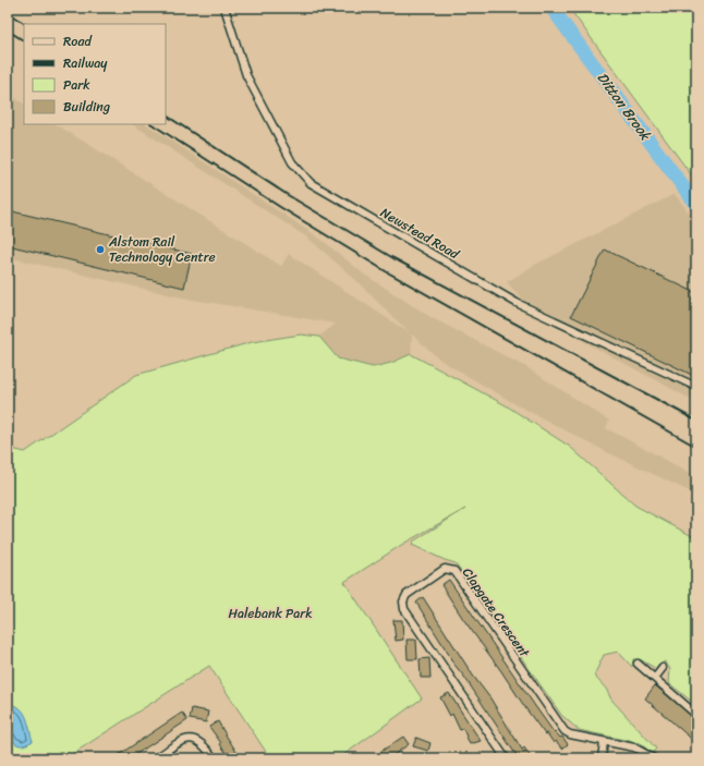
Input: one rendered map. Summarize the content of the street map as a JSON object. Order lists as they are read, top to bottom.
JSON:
{
  "streets": {
    "street": ["Newstead Road", "Clapgate Crescent"]
  },
  "water": ["Ditton Brook"],
  "parks": ["Halebank Park"],
  "places": ["Alstom Rail Technology Centre"],
  "legend": [
    "Road",
    "Railway",
    "Park",
    "Building"
  ]
}
